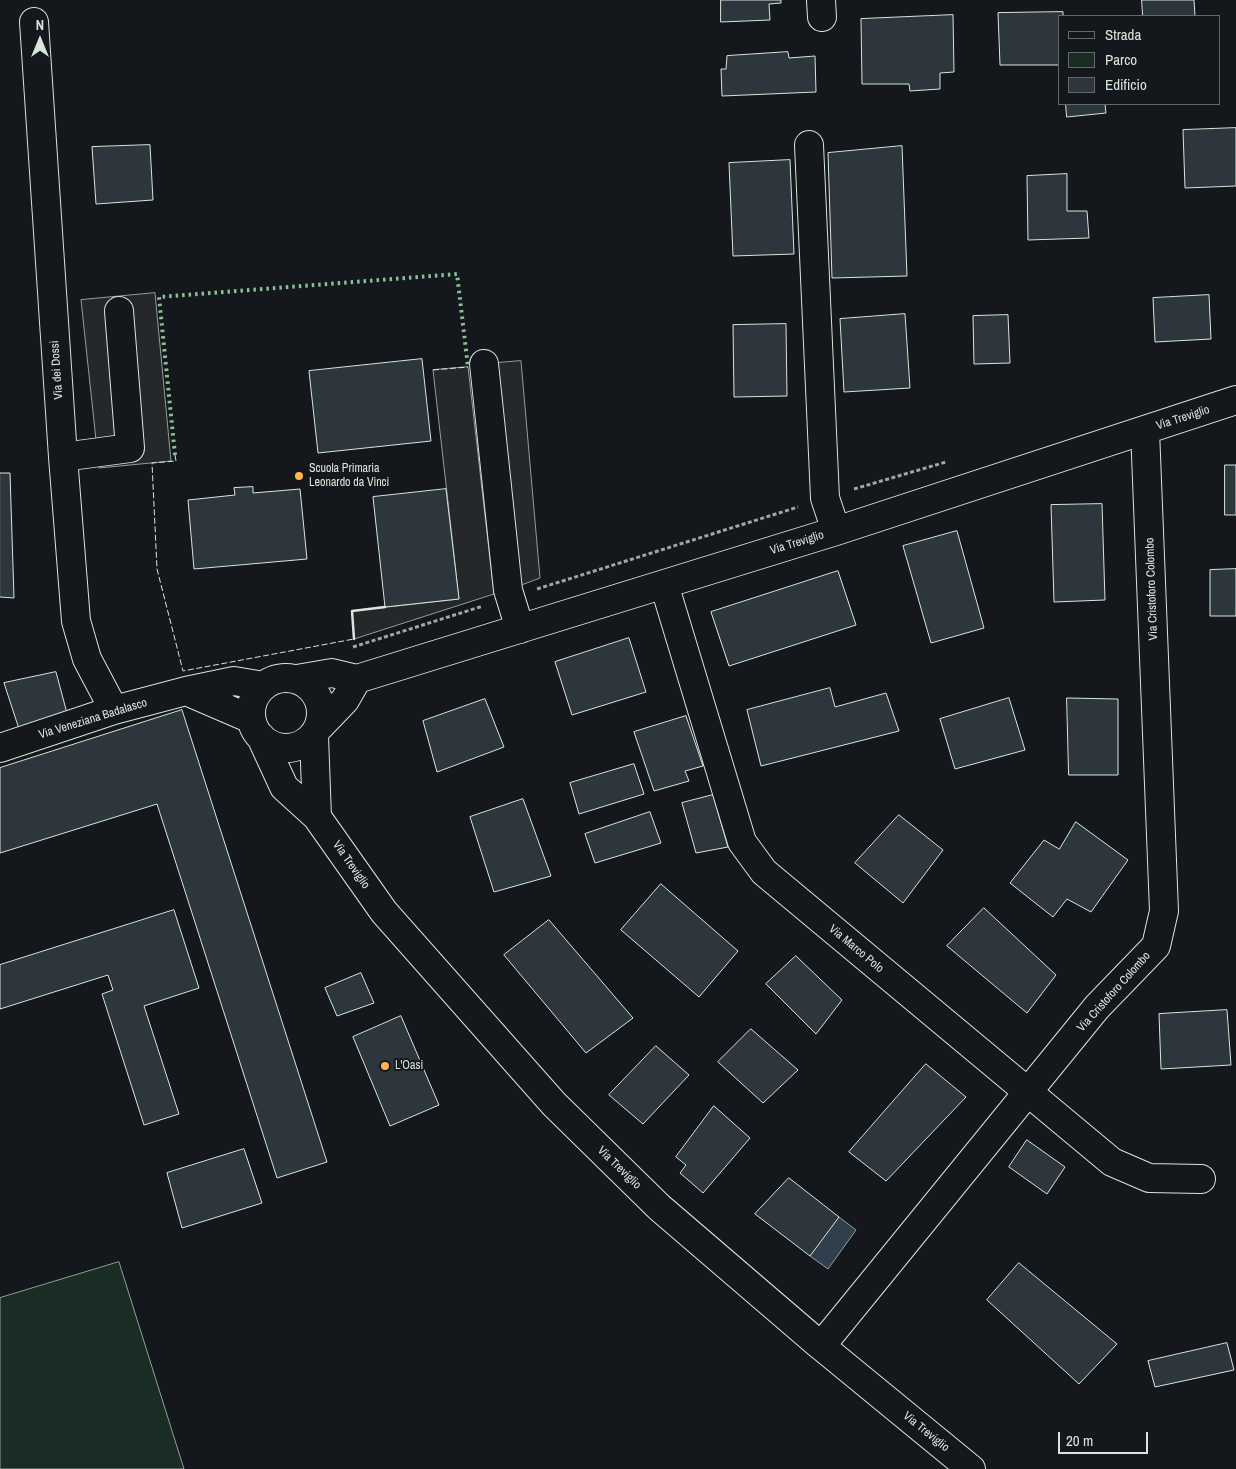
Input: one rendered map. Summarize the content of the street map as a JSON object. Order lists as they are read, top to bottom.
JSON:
{
  "streets": {
    "street": [
      "Via dei Dossi",
      "Via Treviglio",
      "Via Cristoforo Colombo",
      "Via Veneziana Badalasco",
      "Via Marco Polo"
    ]
  },
  "crossings": [
    ["Via dei Dossi", "Via Veneziana Badalasco"],
    ["Via Treviglio", "Via Cristoforo Colombo"],
    ["Via Treviglio", "Via Veneziana Badalasco"],
    ["Via Treviglio", "Via Marco Polo"],
    ["Via Cristoforo Colombo", "Via Marco Polo"]
  ],
  "places": ["Scuola Primaria Leonardo da Vinci", "L'Oasi"],
  "legend": ["Strada", "Parco", "Edificio"],
  "scale_bar": "20 m",
  "north": "top"
}
